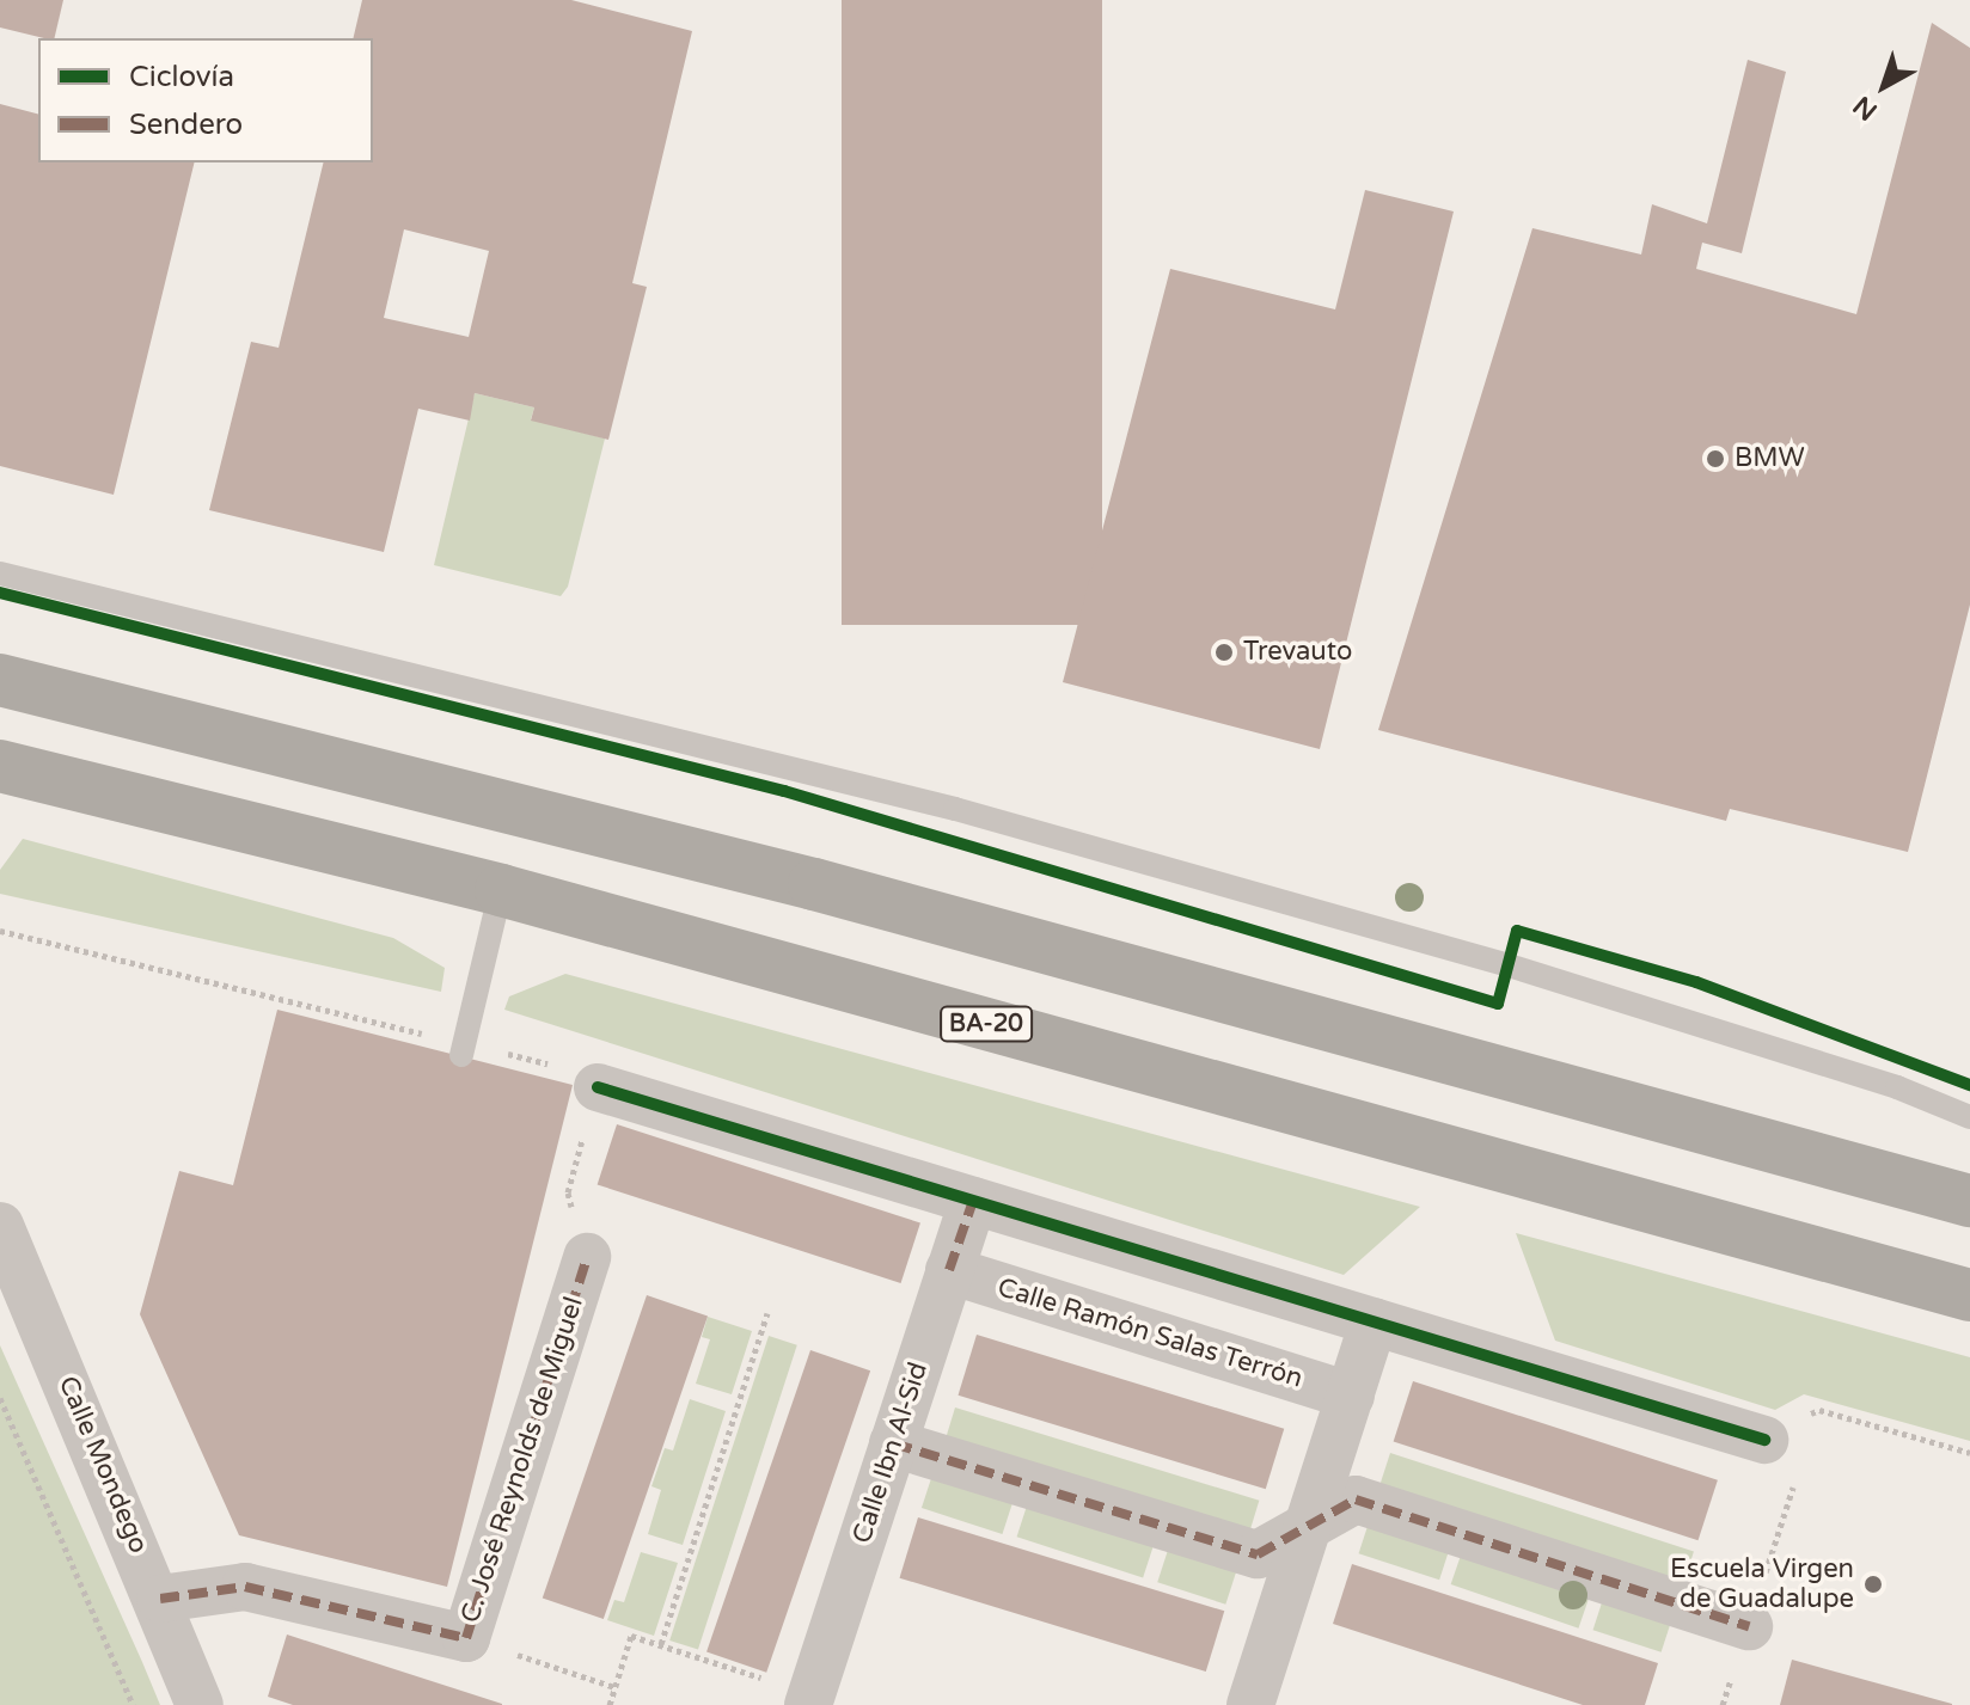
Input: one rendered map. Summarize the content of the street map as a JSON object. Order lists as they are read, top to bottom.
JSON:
{
  "streets": {
    "highway": ["BA-20"],
    "street": [
      "Calle Ramón Salas Terrón",
      "Calle Ibn Al-Sid",
      "C. José Reynolds de Miguel",
      "Calle Mondego"
    ]
  },
  "crossings": [
    ["Calle Ramón Salas Terrón", "Calle Ibn Al-Sid"],
    ["C. José Reynolds de Miguel", "Calle Mondego"]
  ],
  "places": ["BMW", "Trevauto", "Escuela Virgen de Guadalupe"],
  "legend": ["Ciclovía", "Sendero"],
  "north": "bottom left"
}
